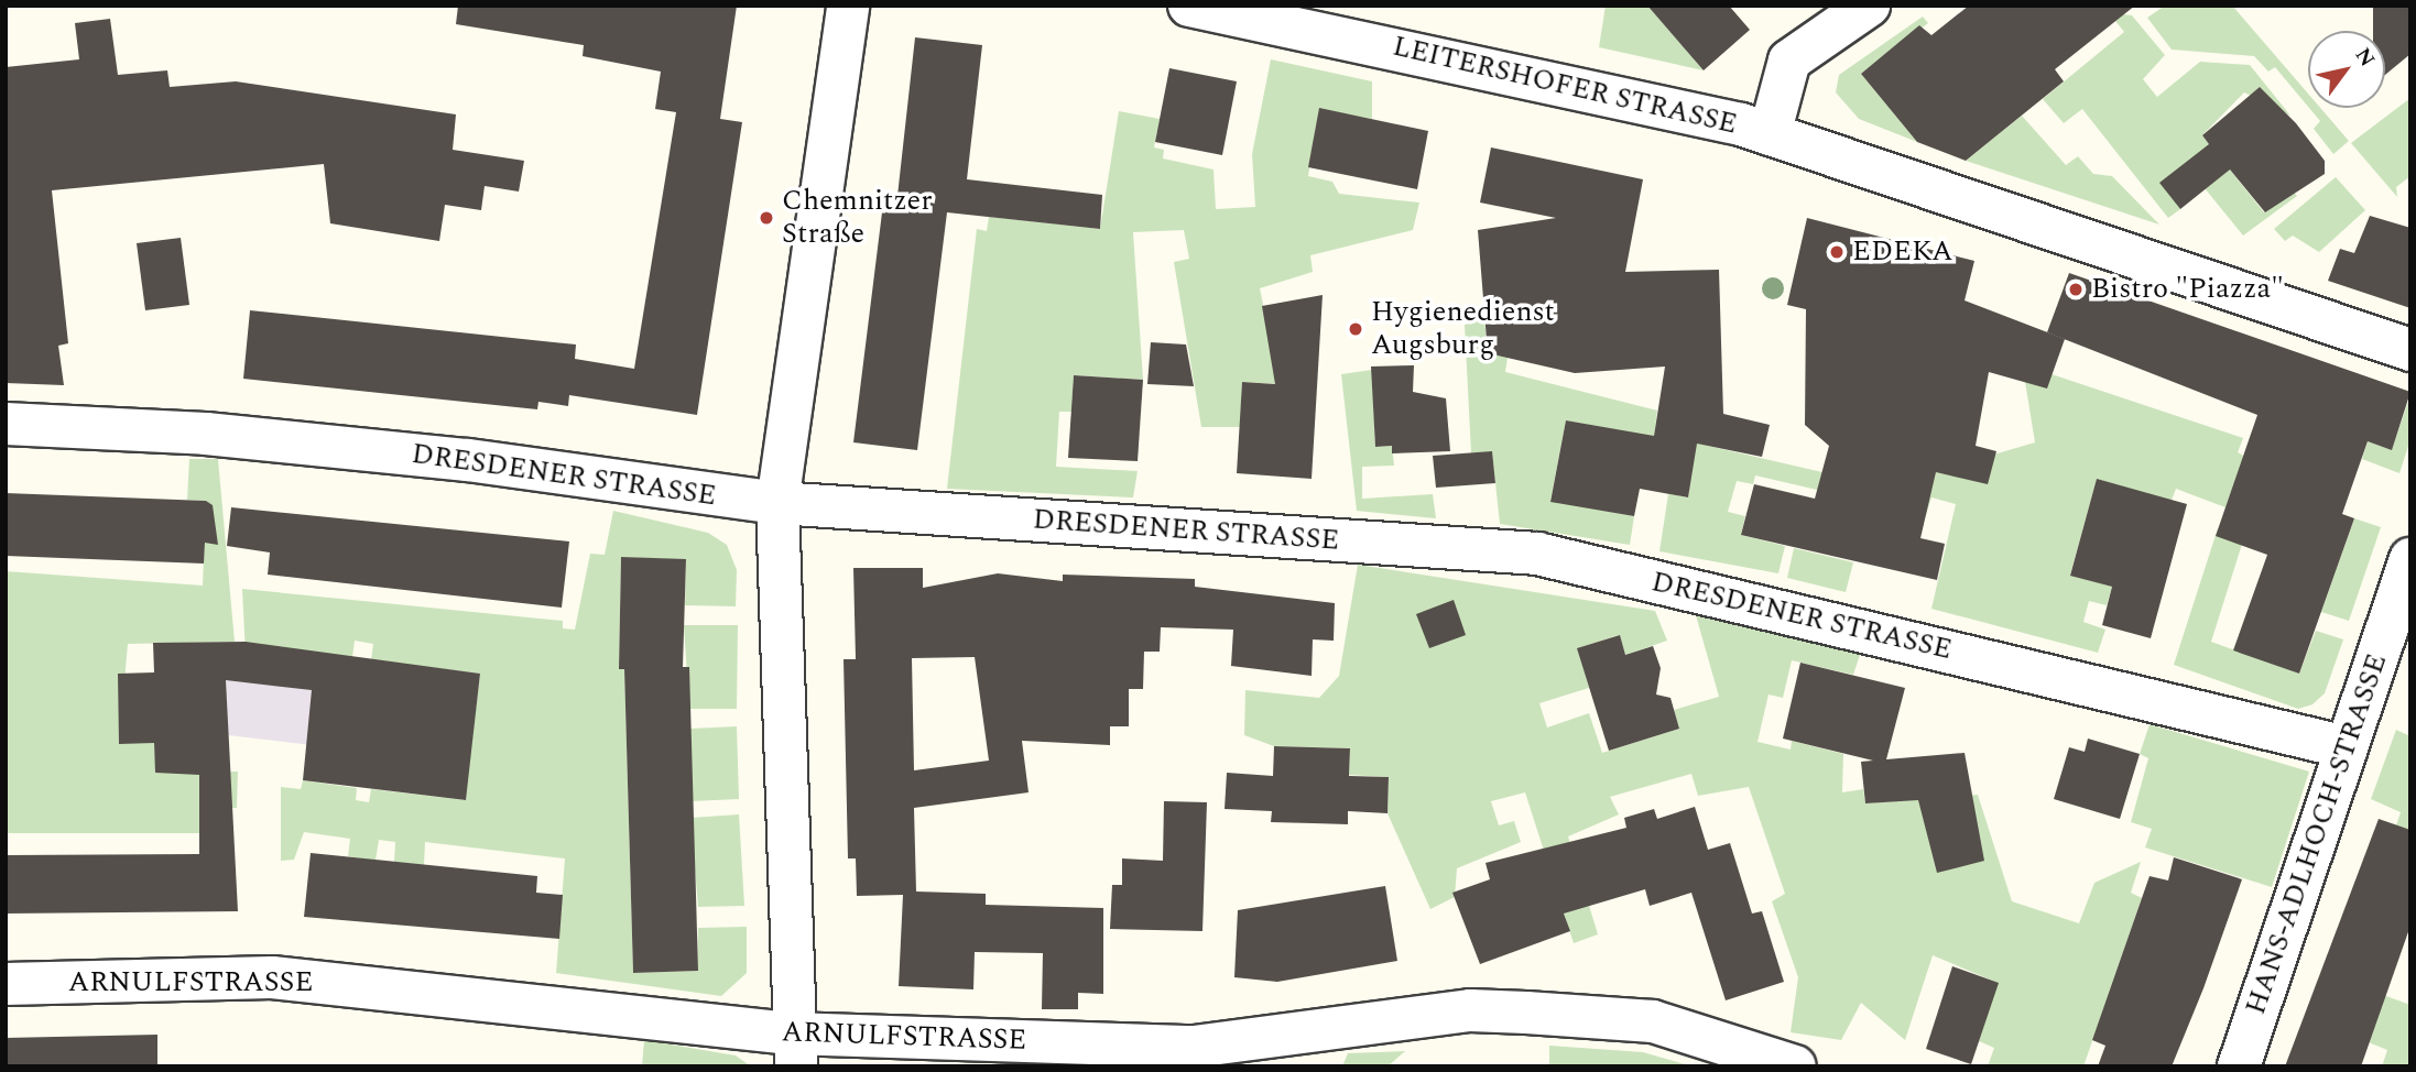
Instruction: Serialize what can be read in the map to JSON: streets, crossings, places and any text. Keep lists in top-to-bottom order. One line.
{"streets":{"street":["LEITERSHOFER STRASSE","DRESDENER STRASSE","HANS-ADLHOCH-STRASSE","ARNULFSTRASSE"]},"crossings":[["DRESDENER STRASSE","HANS-ADLHOCH-STRASSE"]],"places":["Chemnitzer Straße","EDEKA","Bistro \"Piazza\"","Hygienedienst Augsburg"],"north":"top right"}
